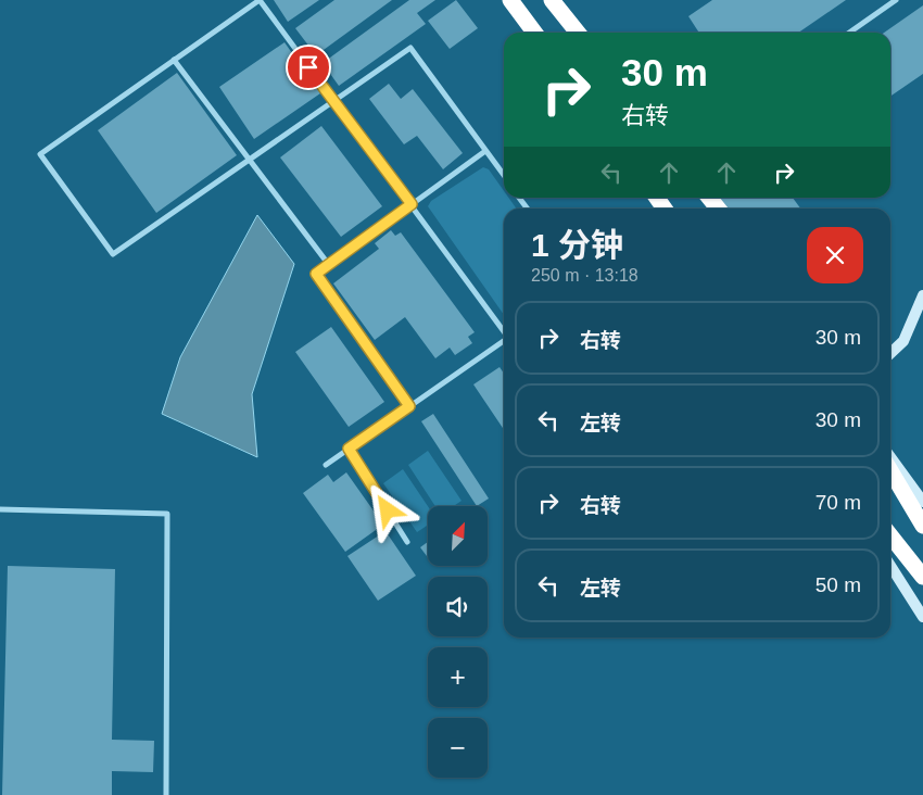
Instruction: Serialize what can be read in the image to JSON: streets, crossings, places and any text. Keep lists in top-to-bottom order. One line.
{"north":"top right","page":{"turn":["30 m","右转"],"heading":["1 分钟","250 m · 13:18"],"list":[{"name":"右转","value":"30 m"},{"name":"左转","value":"30 m"},{"name":"右转","value":"70 m"},{"name":"左转","value":"50 m"}],"map_buttons":["+","−"]}}
